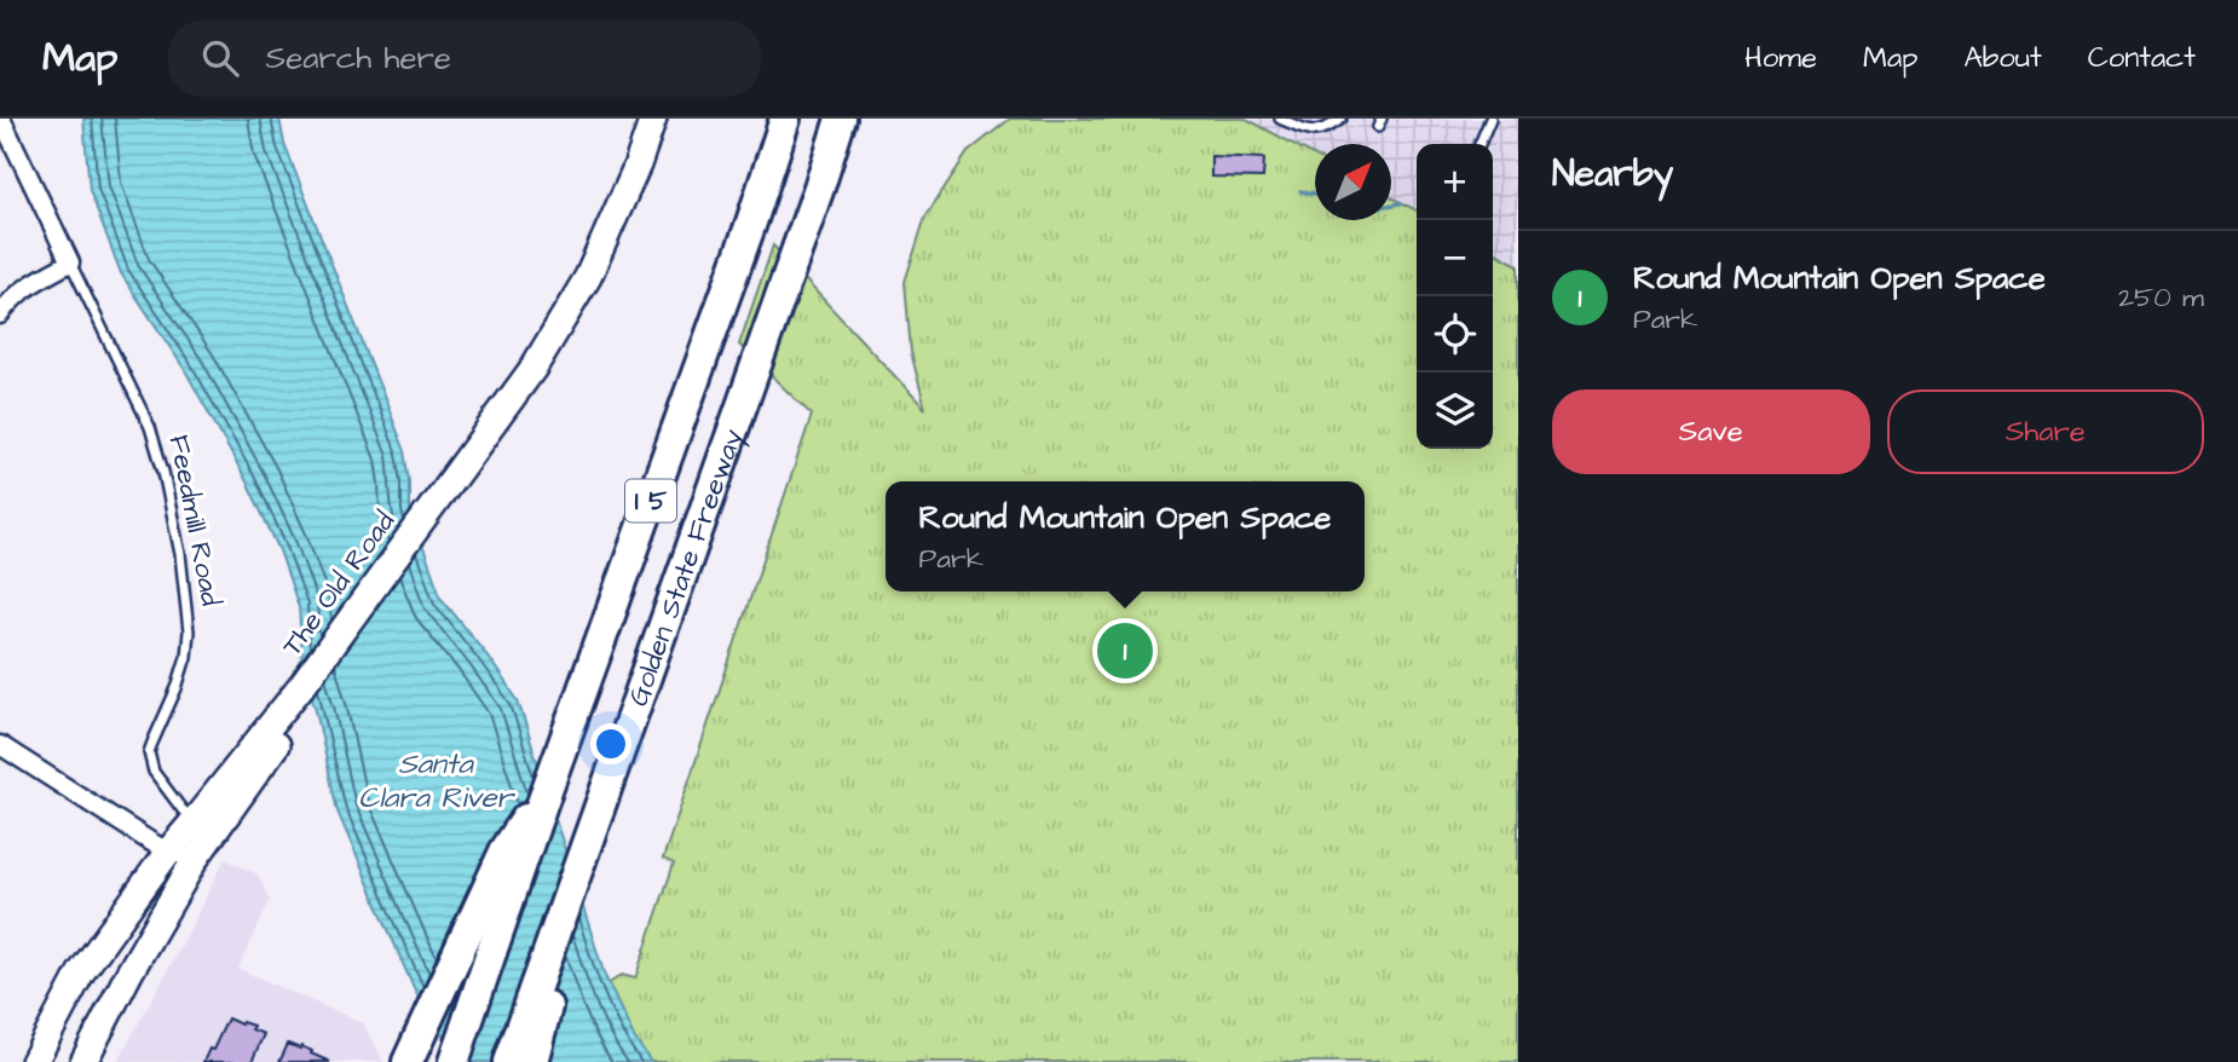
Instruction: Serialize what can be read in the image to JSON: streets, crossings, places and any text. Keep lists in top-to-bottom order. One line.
{"streets":{"highway":["I 5","Golden State Freeway"],"main road":["The Old Road"],"street":["Feedmill Road"]},"crossings":[["I 5","Golden State Freeway"],["Feedmill Road","The Old Road"]],"water":["Santa Clara River"],"north":"top right","page":{"header":"Map","search":"Search here","nav":["Home","Map","About","Contact"],"heading":"Nearby","map_buttons":["+","−"],"list":[{"mark":"1","name":"Round Mountain Open Space","note":"Park","value":"250 m"}],"buttons":["Save","Share"],"popup":["Round Mountain Open Space","Park"],"pins":"1"}}
